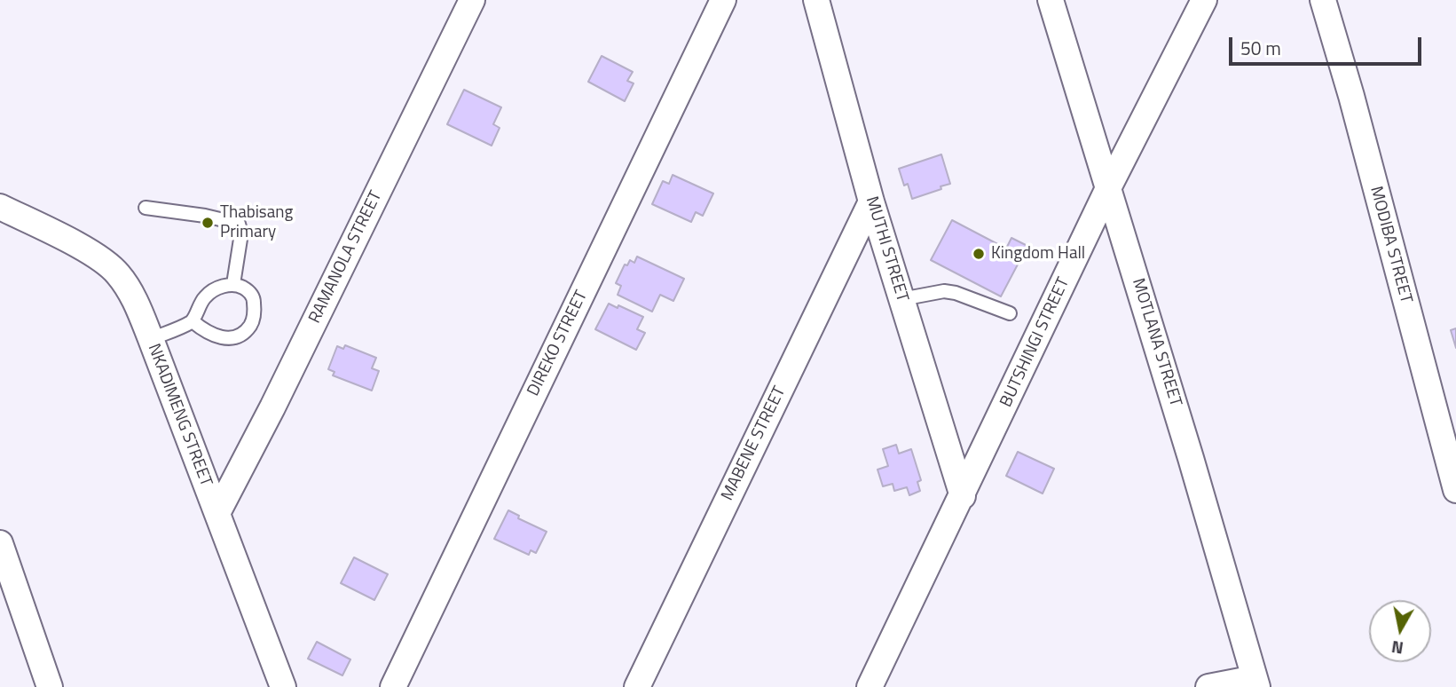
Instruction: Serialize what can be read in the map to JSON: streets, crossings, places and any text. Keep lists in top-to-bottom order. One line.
{"streets":{"street":["MODIBA STREET","MUTHI STREET","RAMANOLA STREET","BUTSHINGI STREET","MOTLANA STREET","DIREKO STREET","NKADIMENG STREET","MABENE STREET"]},"crossings":[["MUTHI STREET","BUTSHINGI STREET"],["MUTHI STREET","MABENE STREET"],["RAMANOLA STREET","NKADIMENG STREET"],["BUTSHINGI STREET","MOTLANA STREET"]],"places":["Thabisang Primary","Kingdom Hall"],"scale_bar":"50 m","north":"bottom"}
